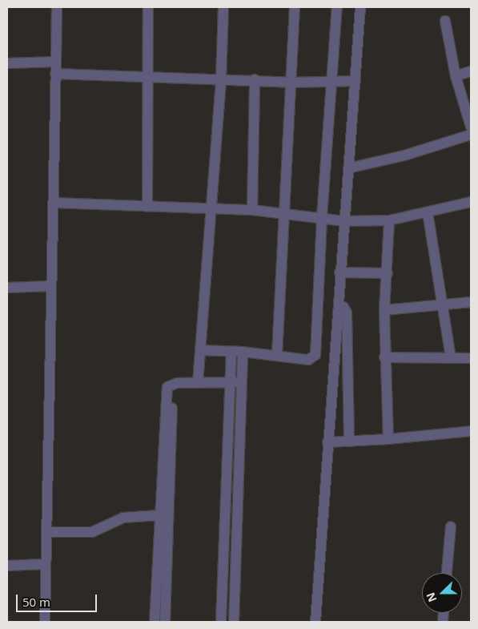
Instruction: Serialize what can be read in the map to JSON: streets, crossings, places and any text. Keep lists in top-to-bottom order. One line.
{"scale_bar":"50 m","north":"left"}
